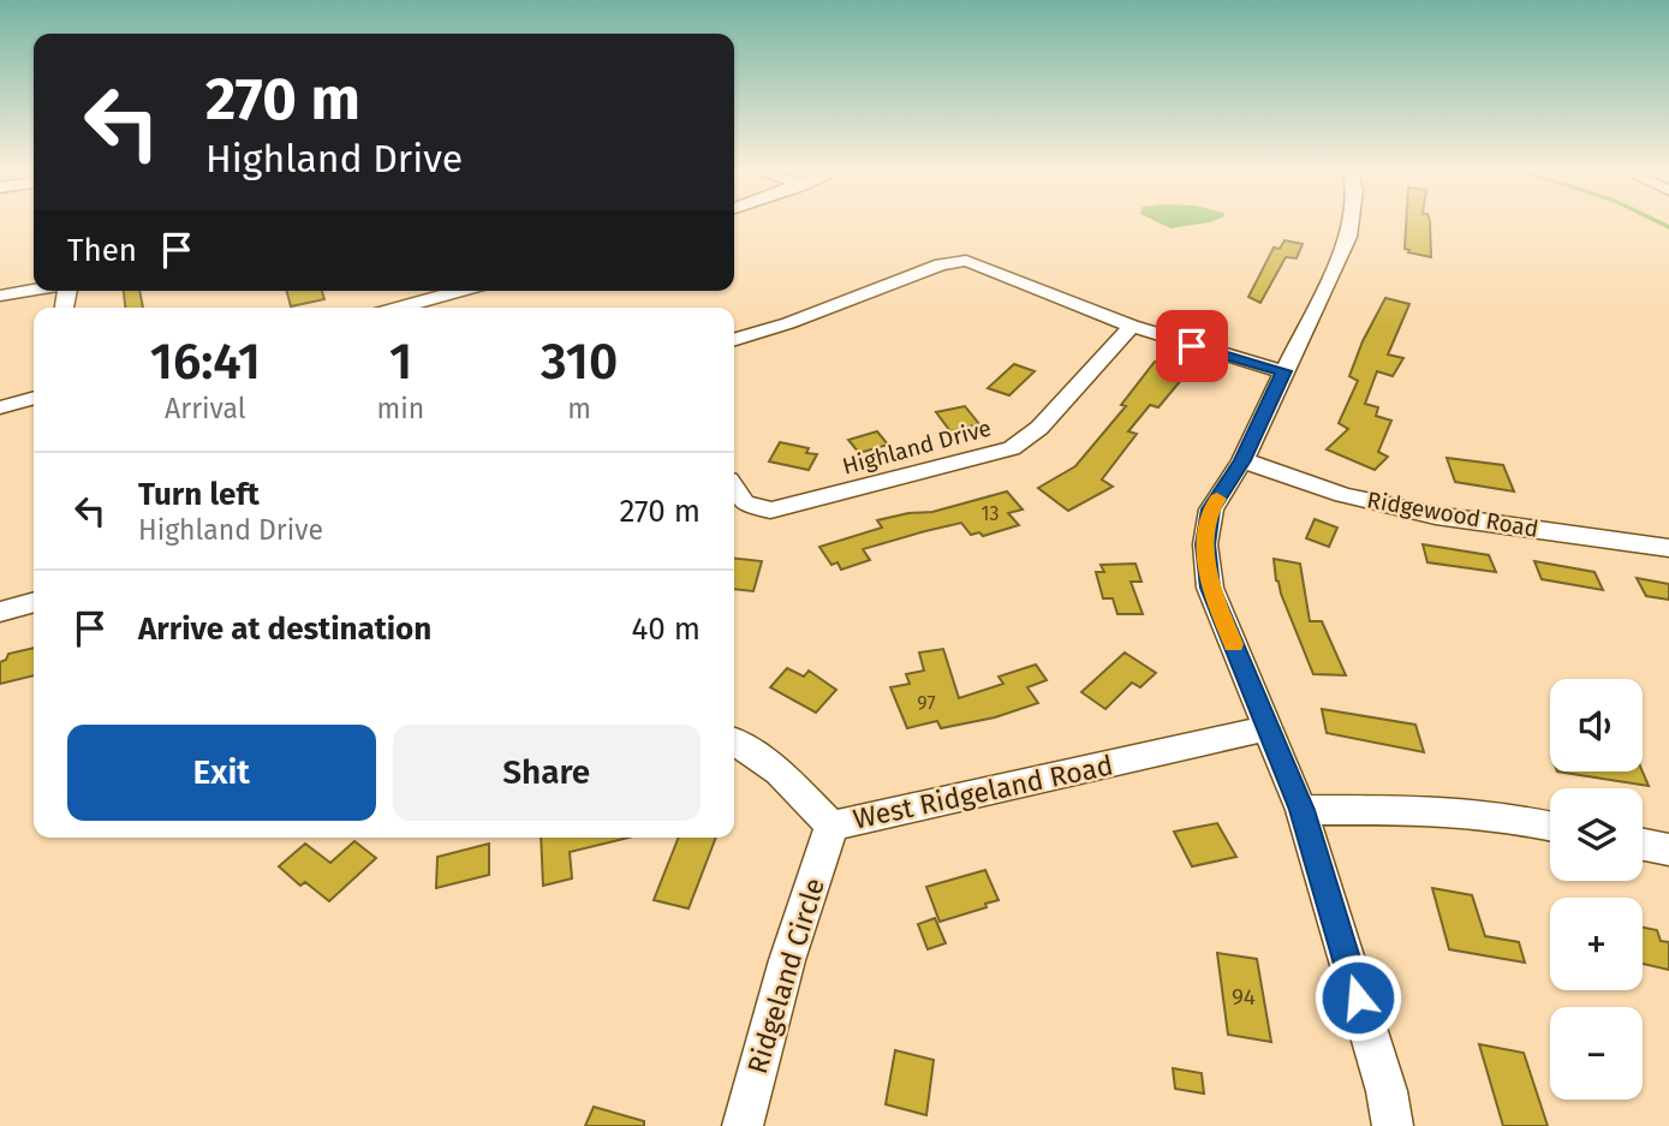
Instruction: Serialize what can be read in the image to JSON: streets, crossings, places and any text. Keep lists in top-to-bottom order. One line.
{"streets":{"street":["Highland Drive","Ridgewood Road","West Ridgeland Road","Ridgeland Circle"]},"crossings":[["West Ridgeland Road","Ridgeland Circle"]],"house_numbers":["13","97","94"],"page":{"turn":["270 m","Highland Drive"],"then":"Then","eta":["16:41","Arrival","1","min","310","m"],"list":[{"name":"Turn left","note":"Highland Drive","value":"270 m"},{"name":"Arrive at destination","value":"40 m"}],"map_buttons":["+","−"],"buttons":["Exit","Share"]}}
